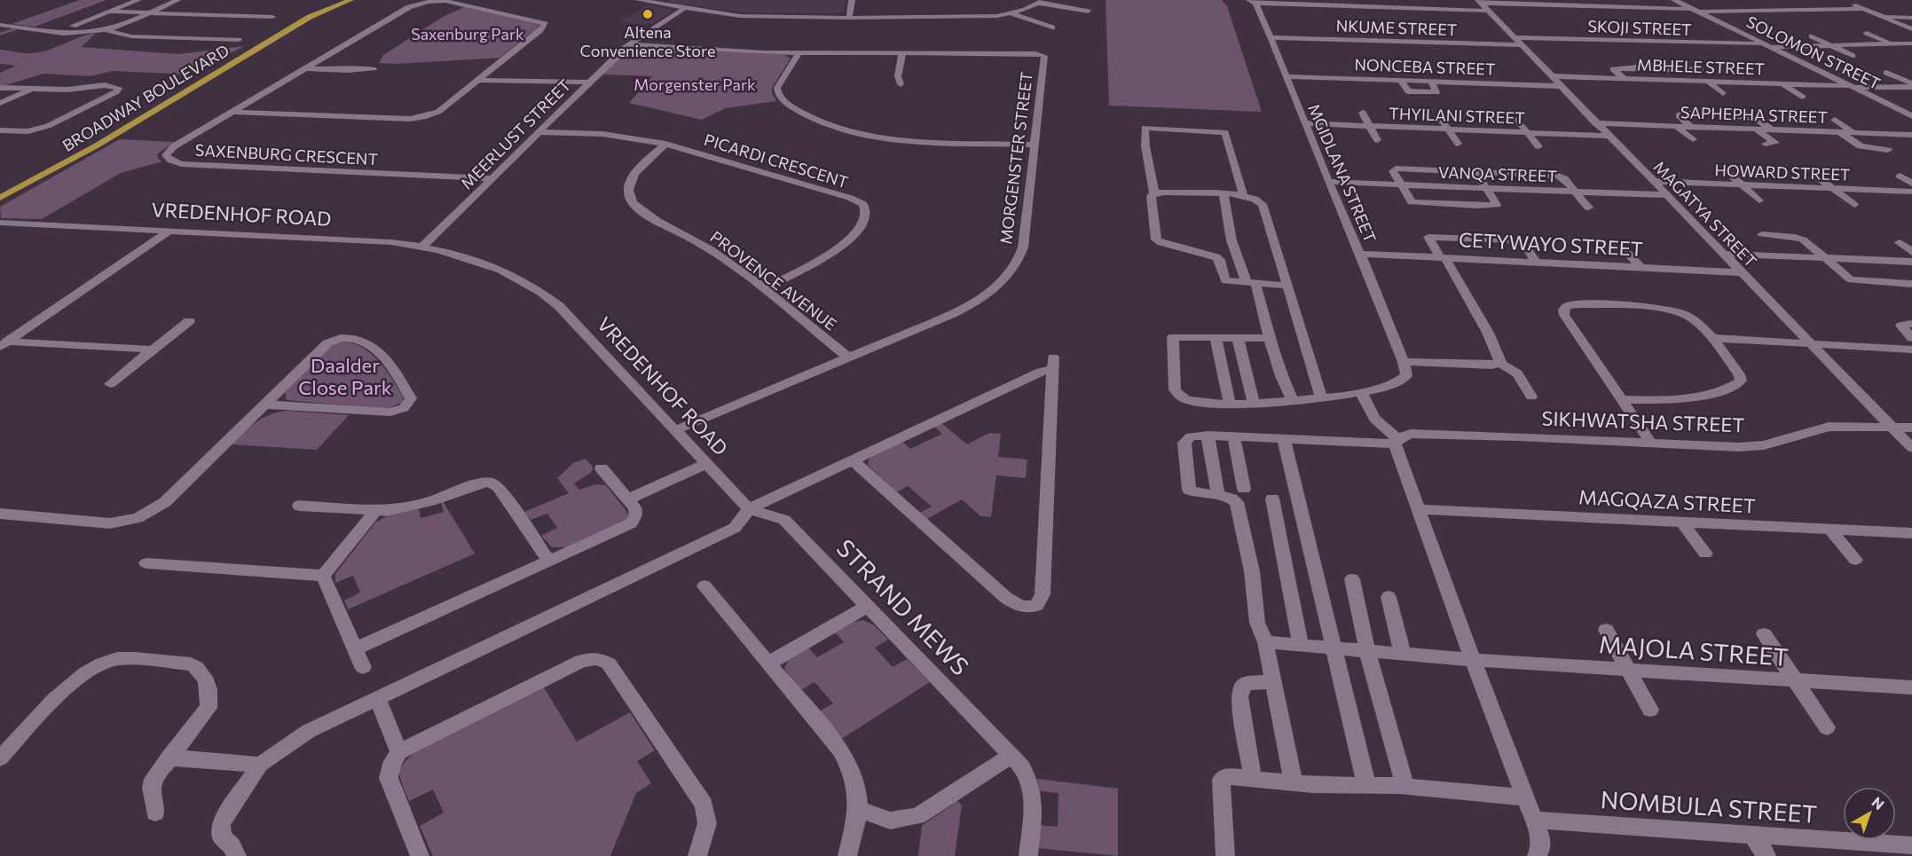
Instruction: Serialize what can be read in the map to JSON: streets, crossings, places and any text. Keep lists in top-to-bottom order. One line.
{"streets":{"main road":["BROADWAY BOULEVARD"],"street":["NKUME STREET","SKOJI STREET","SOLOMON STREET","NONCEBA STREET","MBHELE STREET","SAPHEPHA STREET","THYILANI STREET","MEERLUST STREET","SAXENBURG CRESCENT","MORGENSTER STREET","PICARDI CRESCENT","HOWARD STREET","MGIDLANA STREET","VANQA STREET","VREDENHOF ROAD","MAGATYA STREET","CETYWAYO STREET","PROVENCE AVENUE","SIKHWATSHA STREET","MAGQAZA STREET","STRAND MEWS","MAJOLA STREET","NOMBULA STREET"]},"crossings":[["NKUME STREET","MGIDLANA STREET"],["NKUME STREET","MAGATYA STREET"],["SKOJI STREET","SOLOMON STREET"],["SKOJI STREET","MAGATYA STREET"],["SOLOMON STREET","MBHELE STREET"],["NONCEBA STREET","MGIDLANA STREET"],["NONCEBA STREET","MAGATYA STREET"],["MBHELE STREET","MAGATYA STREET"],["SAPHEPHA STREET","MAGATYA STREET"],["THYILANI STREET","MGIDLANA STREET"],["THYILANI STREET","MAGATYA STREET"],["MEERLUST STREET","SAXENBURG CRESCENT"],["MEERLUST STREET","MORGENSTER STREET"],["MEERLUST STREET","PICARDI CRESCENT"],["MEERLUST STREET","VREDENHOF ROAD"],["MORGENSTER STREET","VREDENHOF ROAD"],["MORGENSTER STREET","PROVENCE AVENUE"],["PICARDI CRESCENT","PROVENCE AVENUE"],["HOWARD STREET","MAGATYA STREET"],["MGIDLANA STREET","VANQA STREET"],["MGIDLANA STREET","CETYWAYO STREET"],["VANQA STREET","MAGATYA STREET"],["VREDENHOF ROAD","STRAND MEWS"],["MAGATYA STREET","CETYWAYO STREET"],["MAGATYA STREET","SIKHWATSHA STREET"]],"parks":["Saxenburg Park","Morgenster Park","Daalder Close Park"],"places":["Altena Convenience Store"],"north":"top right"}
